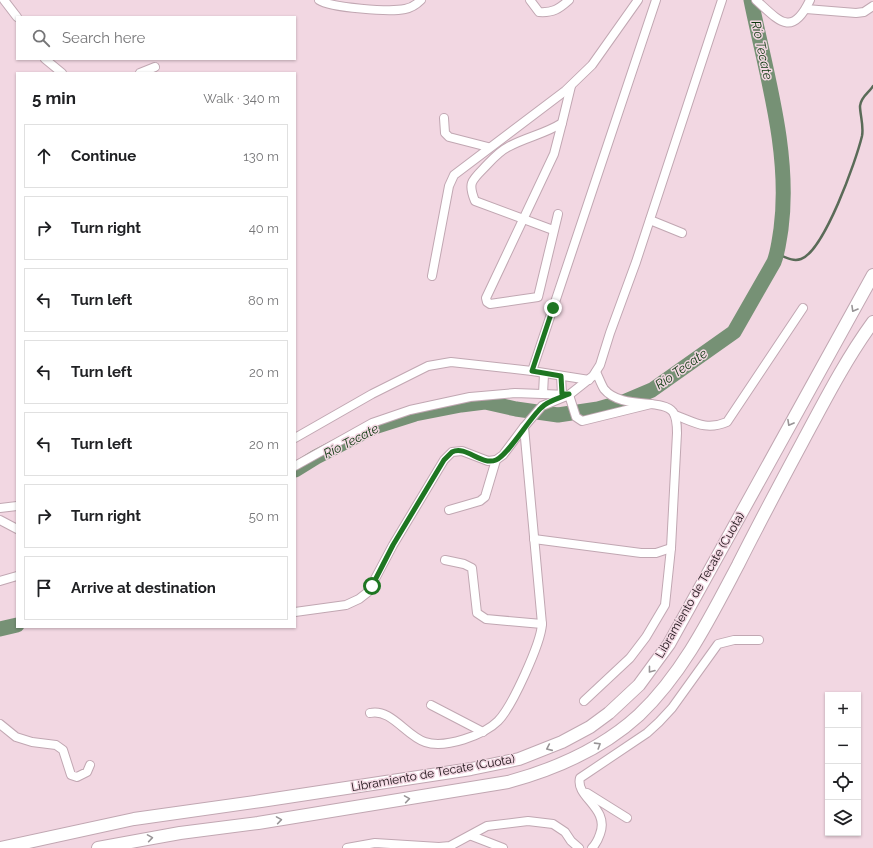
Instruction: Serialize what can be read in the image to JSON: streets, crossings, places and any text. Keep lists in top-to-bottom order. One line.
{"streets":{"highway":["Libramiento de Tecate (Cuota)"]},"water":["Río Tecate"],"page":{"search":"Search here","heading":["5 min","Walk · 340 m"],"list":[["Continue","130 m"],["Turn right","40 m"],["Turn left","80 m"],["Turn left","20 m"],["Turn left","20 m"],["Turn right","50 m"],"Arrive at destination"],"map_buttons":["+","−"]}}
